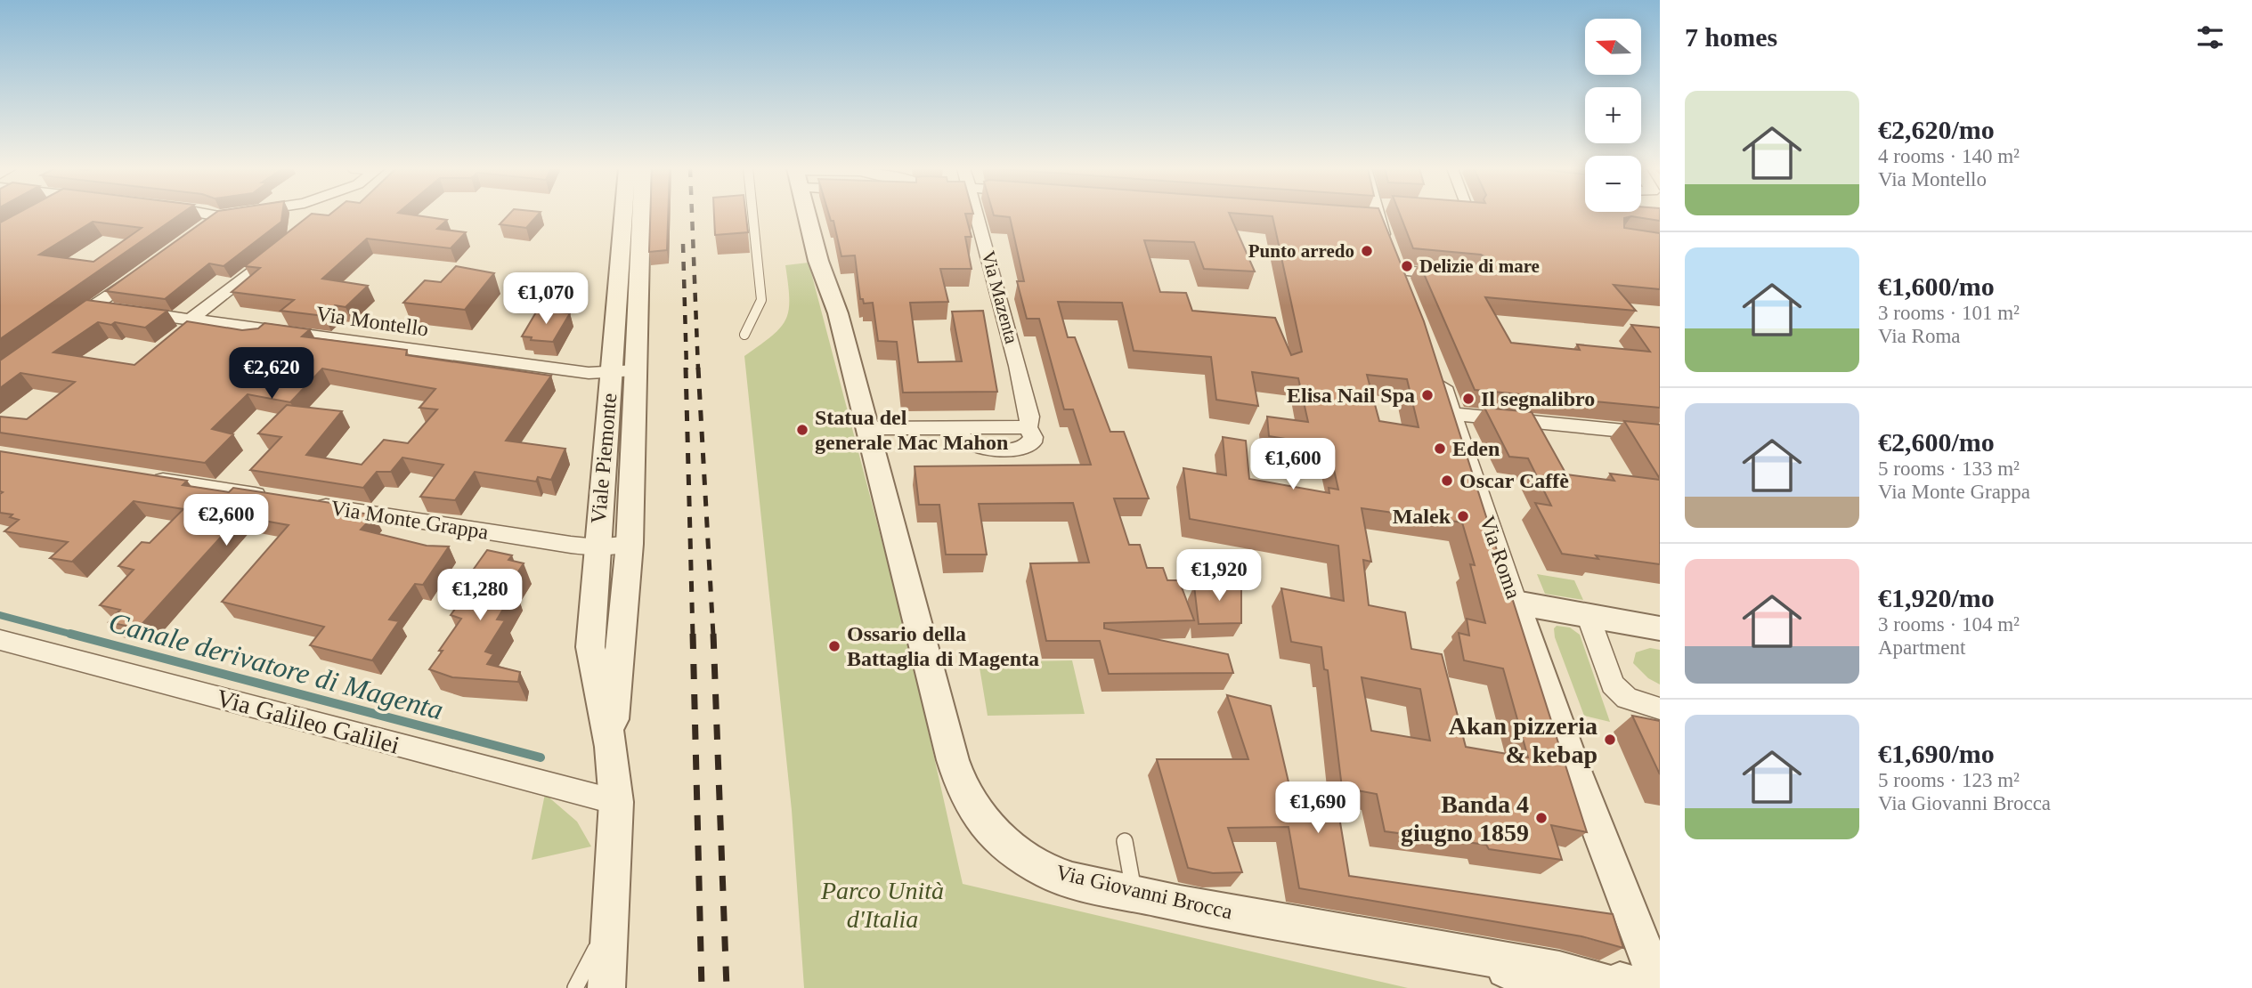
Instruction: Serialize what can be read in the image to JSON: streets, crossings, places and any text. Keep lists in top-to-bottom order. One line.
{"streets":{"street":["Via Mazenta","Via Montello","Viale Piemonte","Via Monte Grappa","Via Roma","Via Galileo Galilei","Via Giovanni Brocca"]},"crossings":[["Via Mazenta","Via Giovanni Brocca"],["Via Montello","Viale Piemonte"],["Viale Piemonte","Via Monte Grappa"],["Viale Piemonte","Via Galileo Galilei"],["Via Roma","Via Giovanni Brocca"]],"water":["Canale derivatore di Magenta"],"parks":["Parco Unità d'Italia"],"places":["Punto arredo","Delizie di mare","Elisa Nail Spa","Il segnalibro","Statua del generale Mac Mahon","Eden","Oscar Caffè","Malek","Ossario della Battaglia di Magenta","Akan pizzeria & kebap","Banda 4 giugno 1859"],"north":"left","page":{"heading":"7 homes","map_buttons":["+","−"],"list":[{"name":"€2,620/mo","note":"4 rooms · 140 m² · Via Montello"},{"name":"€1,600/mo","note":"3 rooms · 101 m² · Via Roma"},{"name":"€2,600/mo","note":"5 rooms · 133 m² · Via Monte Grappa"},{"name":"€1,920/mo","note":"3 rooms · 104 m² · Apartment"},{"name":"€1,690/mo","note":"5 rooms · 123 m² · Via Giovanni Brocca"}],"price":["€1,070","€2,620","€1,600","€2,600","€1,920","€1,280","€1,690"]}}
